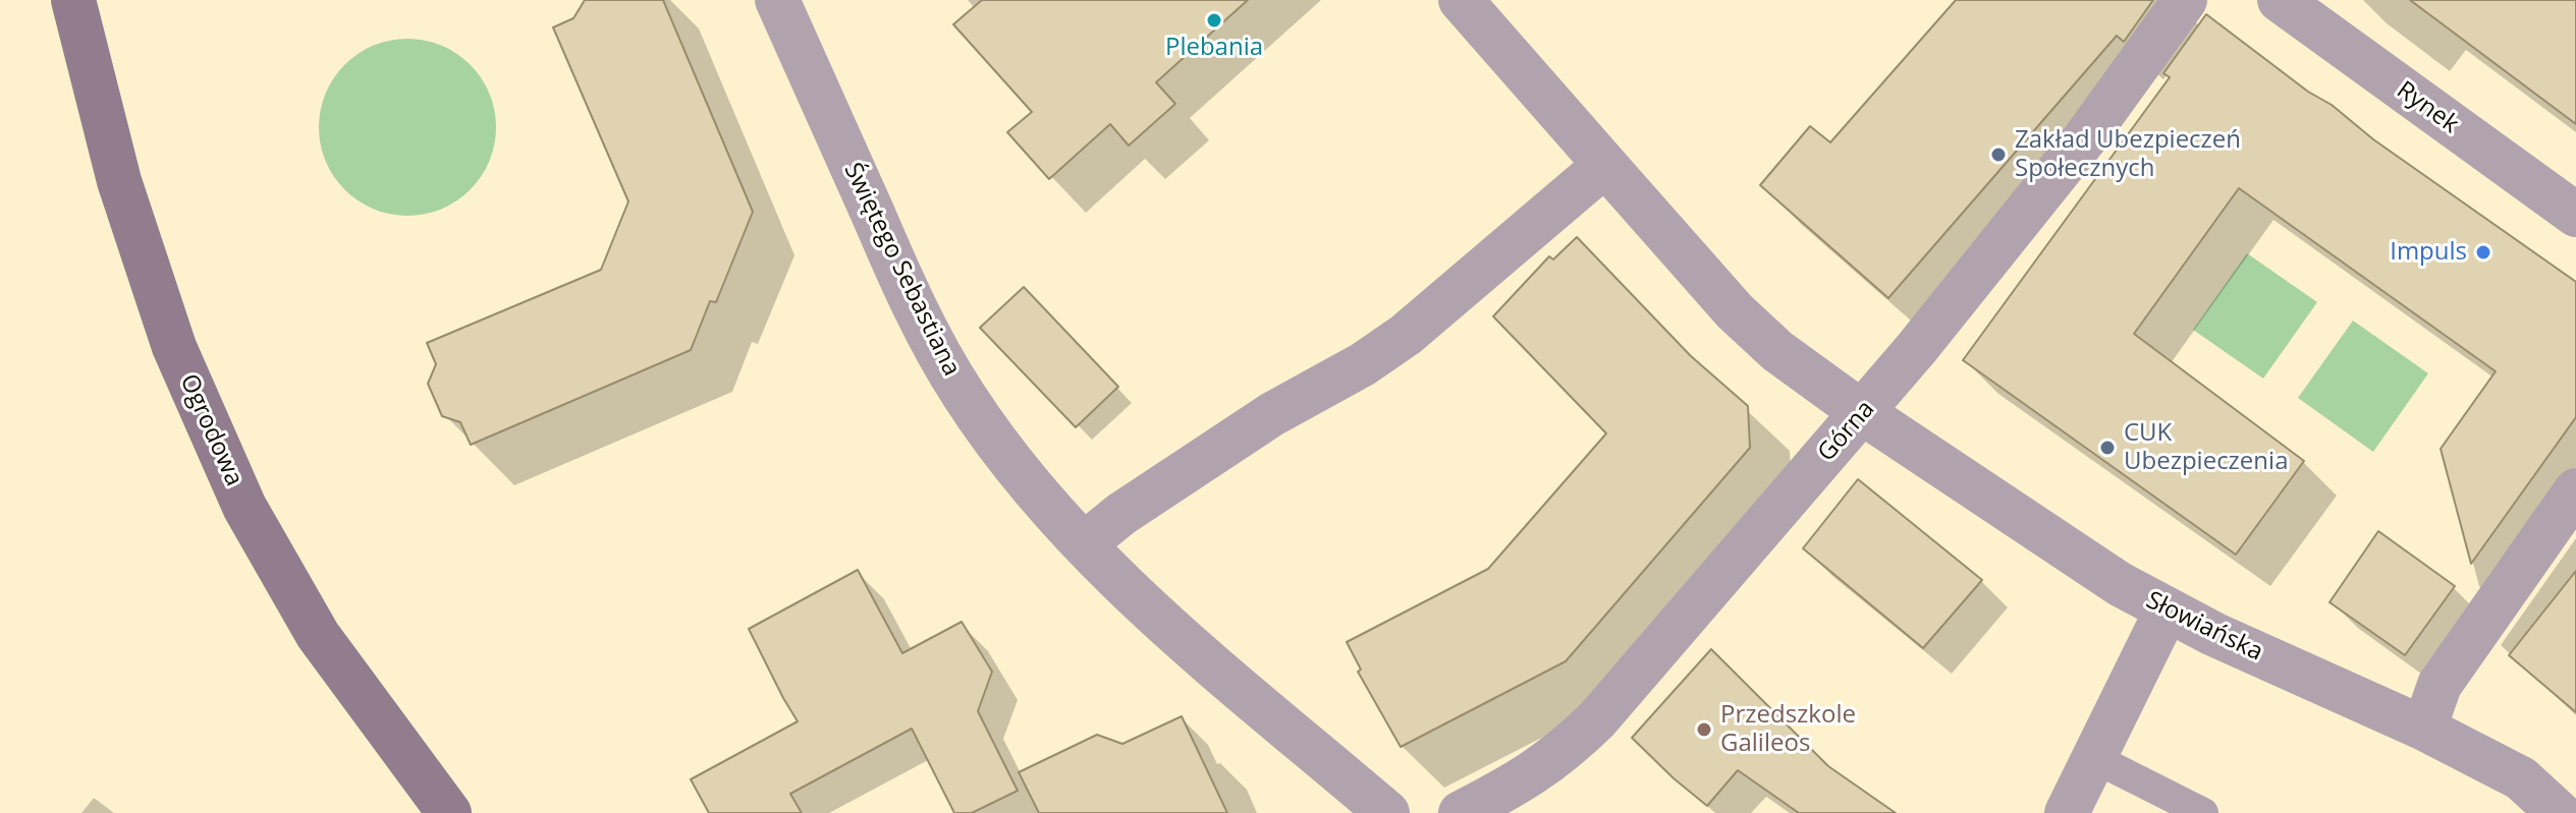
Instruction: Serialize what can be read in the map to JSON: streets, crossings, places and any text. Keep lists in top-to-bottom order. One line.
{"streets":{"street":["Rynek","Świętego Sebastiana","Ogrodowa","Górna","Słowiańska"]},"crossings":[["Górna","Słowiańska"]],"places":["Plebania","Zakład Ubezpieczeń Społecznych","Impuls","CUK Ubezpieczenia","Przedszkole Galileos"]}
